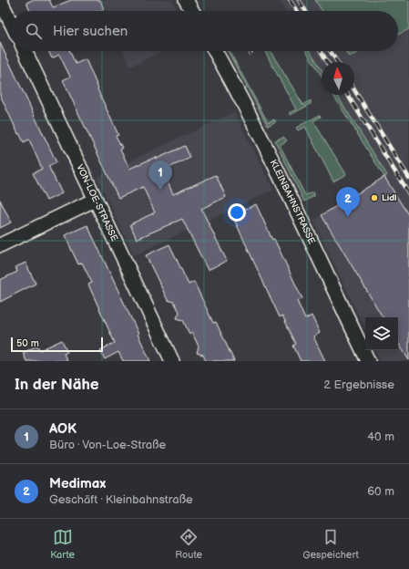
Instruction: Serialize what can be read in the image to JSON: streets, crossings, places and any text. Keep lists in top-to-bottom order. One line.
{"streets":{"street":["KLEINBAHNSTRASSE","VON-LOE-STRASSE"]},"places":["Lidl"],"scale_bar":"50 m","north":"top","page":{"search":"Hier suchen","pins":["1","2"],"scale":"50 m","heading":["In der Nähe","2 Ergebnisse"],"list":[{"mark":"1","name":"AOK","note":"Büro · Von-Loe-Straße","value":"40 m"},{"mark":"2","name":"Medimax","note":"Geschäft · Kleinbahnstraße","value":"60 m"}],"nav":["Karte","Route","Gespeichert"]}}
